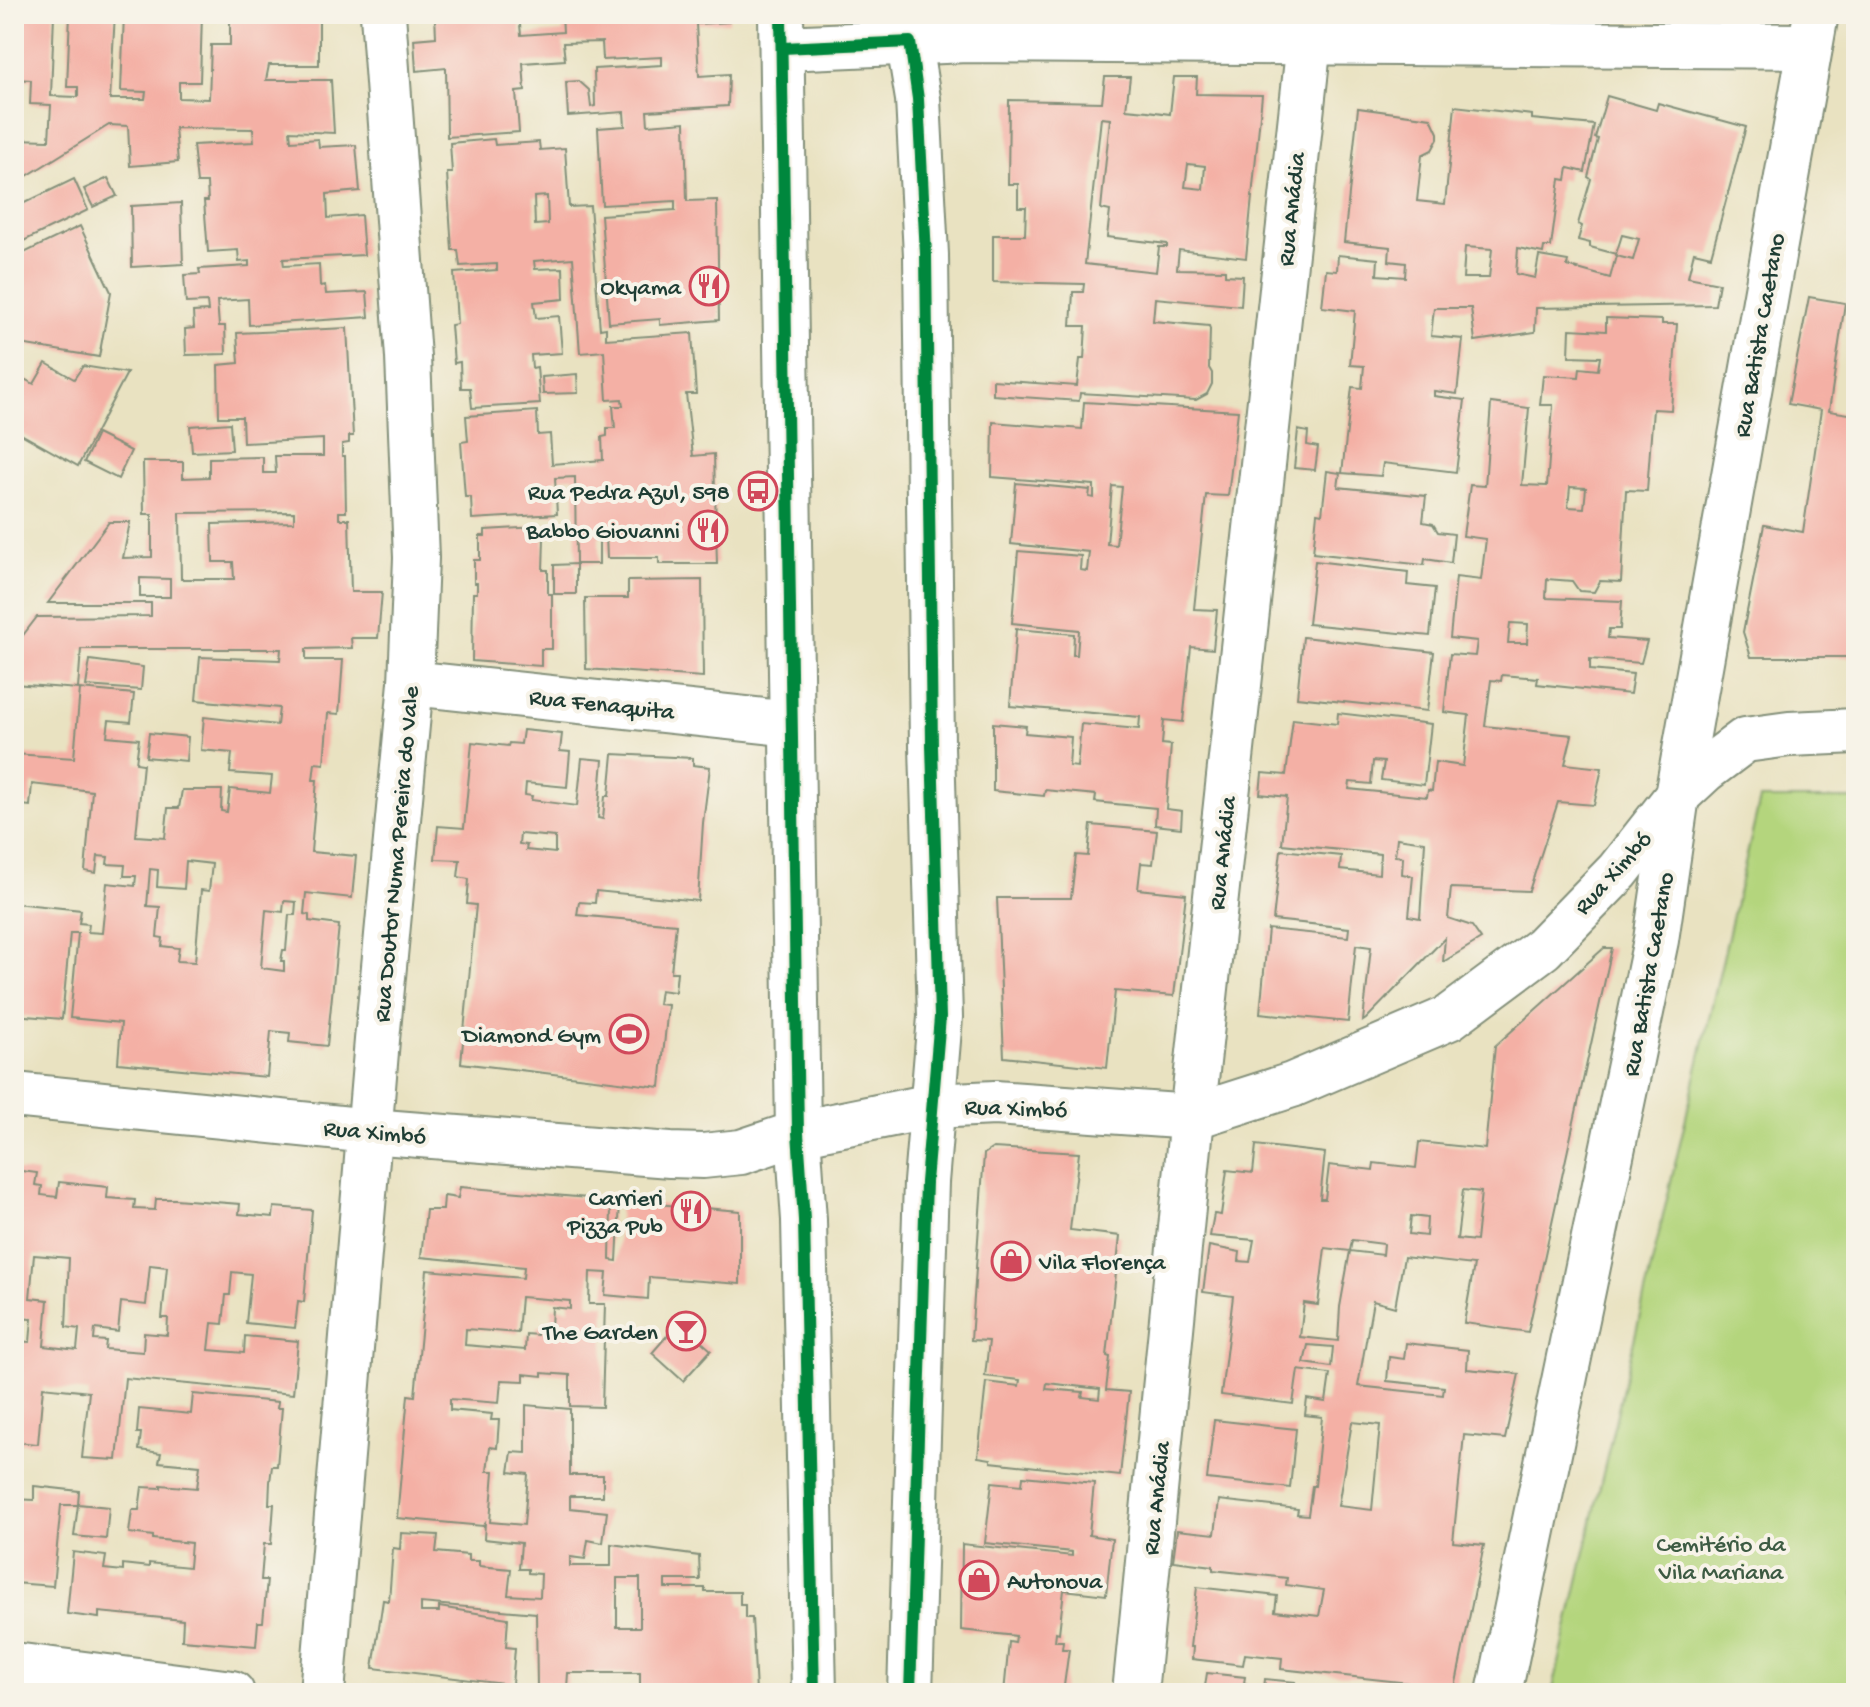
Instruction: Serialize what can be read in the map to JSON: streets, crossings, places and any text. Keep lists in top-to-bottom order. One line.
{"streets":{"street":["Rua Anádia","Rua Batista Caetano","Rua Fenaquita","Rua Doutor Numa Pereira do Vale","Rua Ximbó"]},"crossings":[["Rua Anádia","Rua Ximbó"],["Rua Batista Caetano","Rua Ximbó"],["Rua Fenaquita","Rua Doutor Numa Pereira do Vale"],["Rua Doutor Numa Pereira do Vale","Rua Ximbó"]],"parks":["Cemitério da Vila Mariana"],"places":{"restaurant":["Okyama","Babbo Giovanni","Carrieri Pizza Pub"],"bus stop":["Rua Pedra Azul, 598"],"sports":["Diamond Gym"],"shop":["Vila Florença","Autonova"],"bar":["The Garden"]}}
